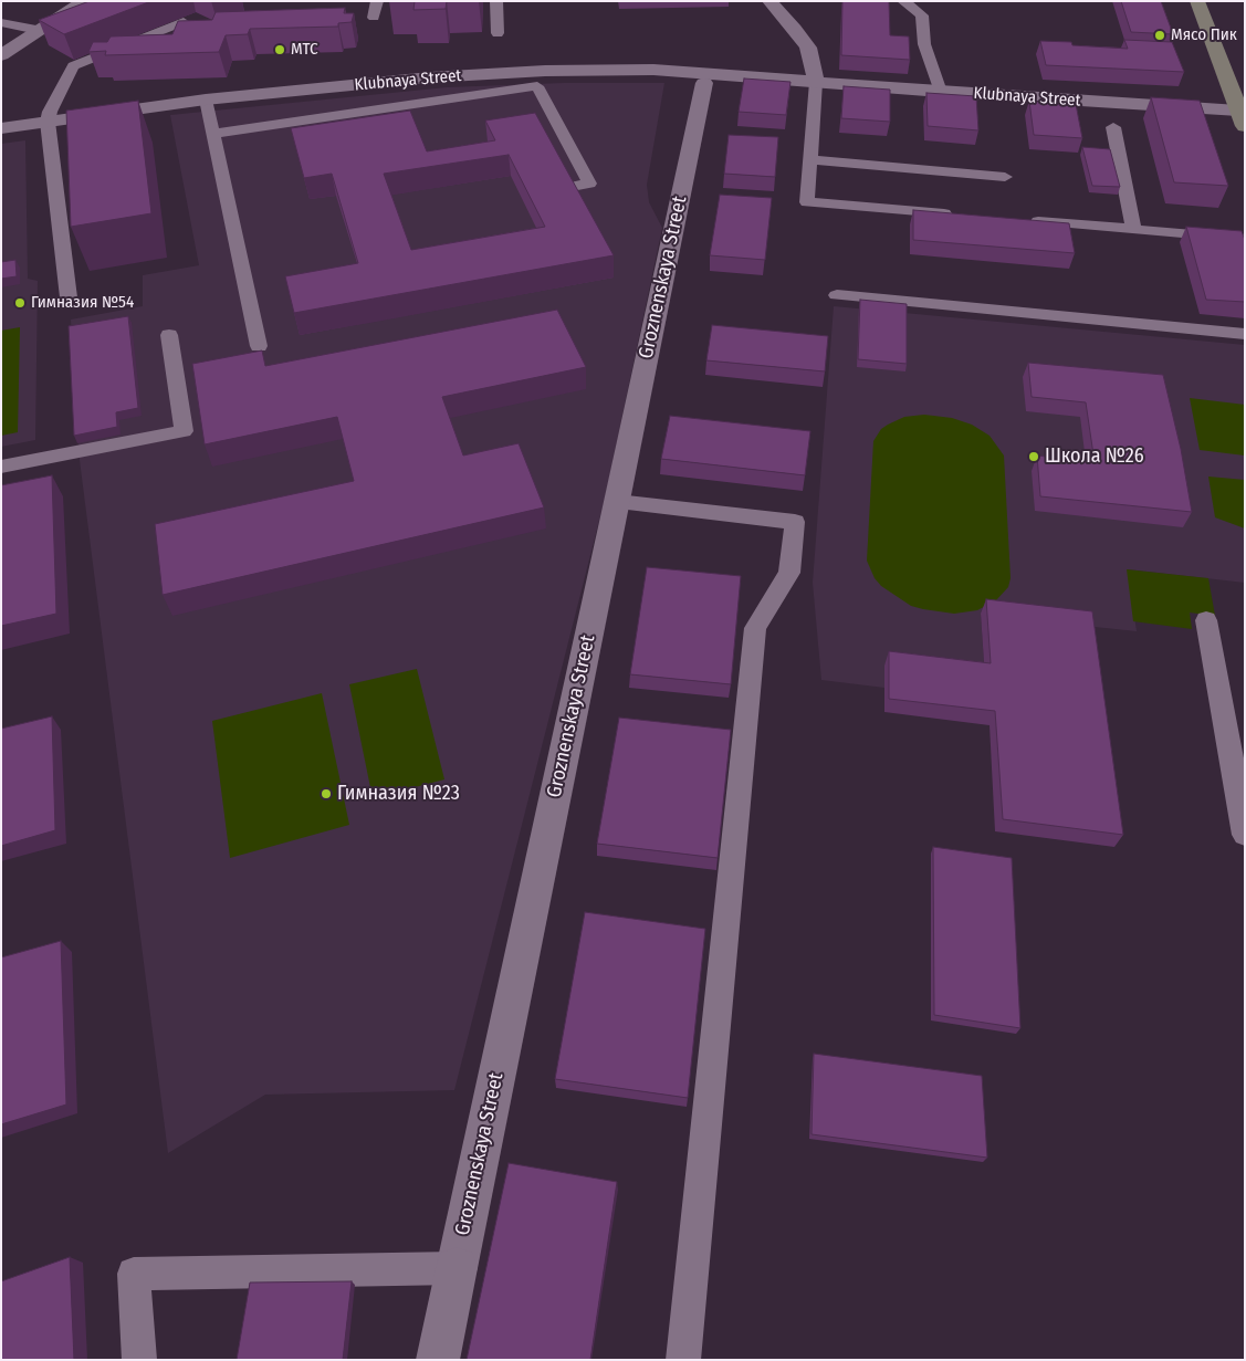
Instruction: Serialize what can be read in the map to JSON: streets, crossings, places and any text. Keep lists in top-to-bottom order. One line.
{"streets":{"street":["Klubnaya Street","Groznenskaya Street"]},"crossings":[["Klubnaya Street","Groznenskaya Street"]],"places":["Мясо Пик","МТС","Гимназия №54","Школа №26","Гимназия №23"]}
